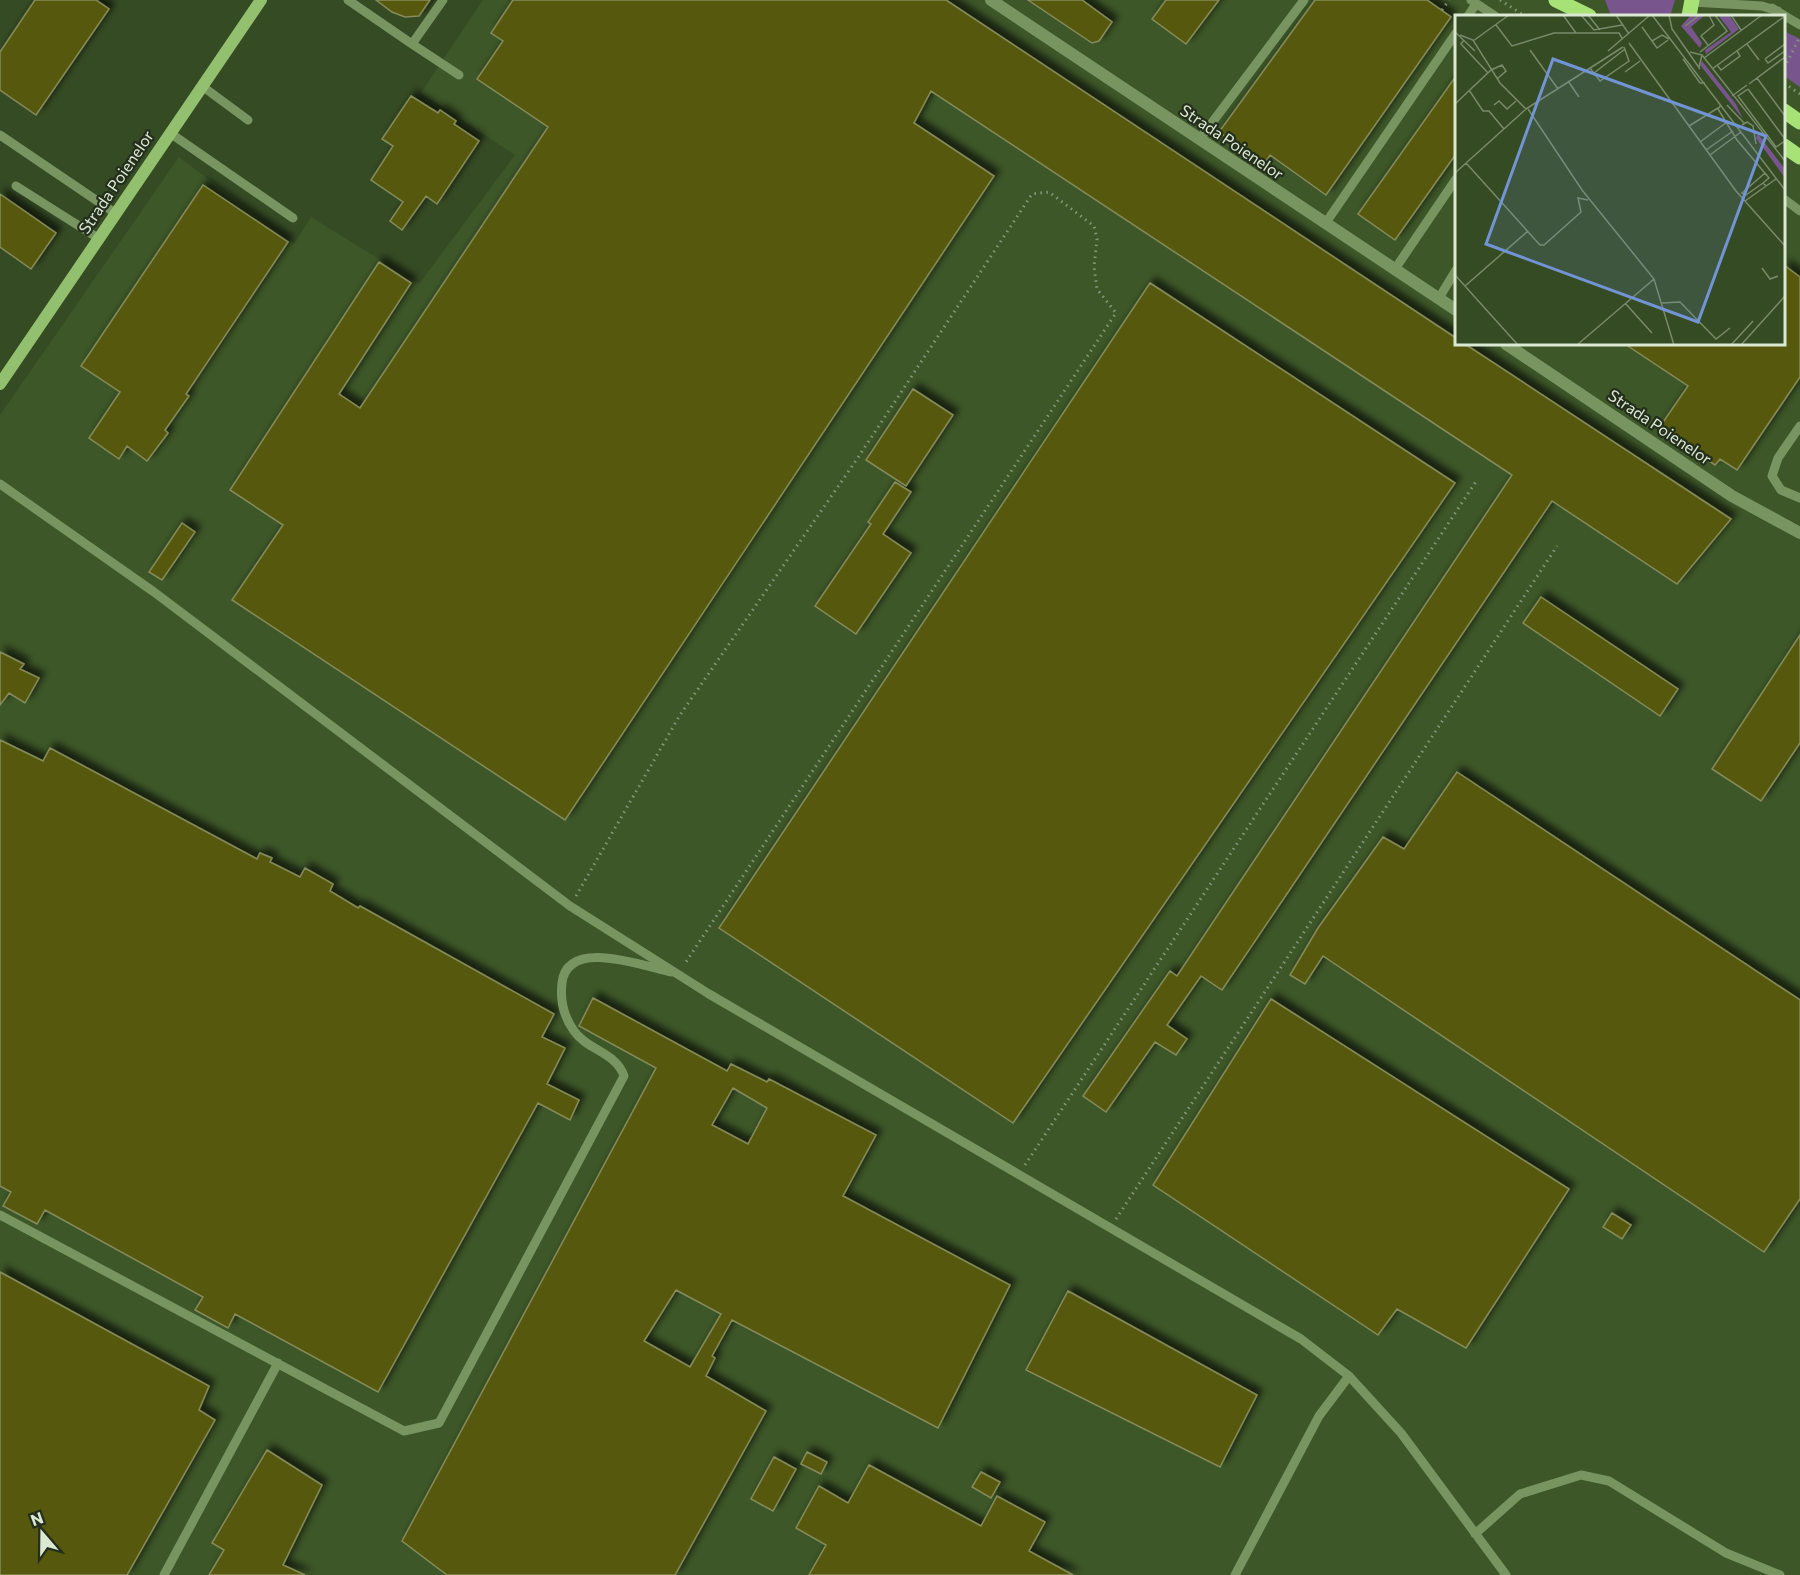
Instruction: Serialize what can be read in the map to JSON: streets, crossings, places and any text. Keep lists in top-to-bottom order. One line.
{"streets":{"main road":["Strada Poienelor"]},"north":"top"}
